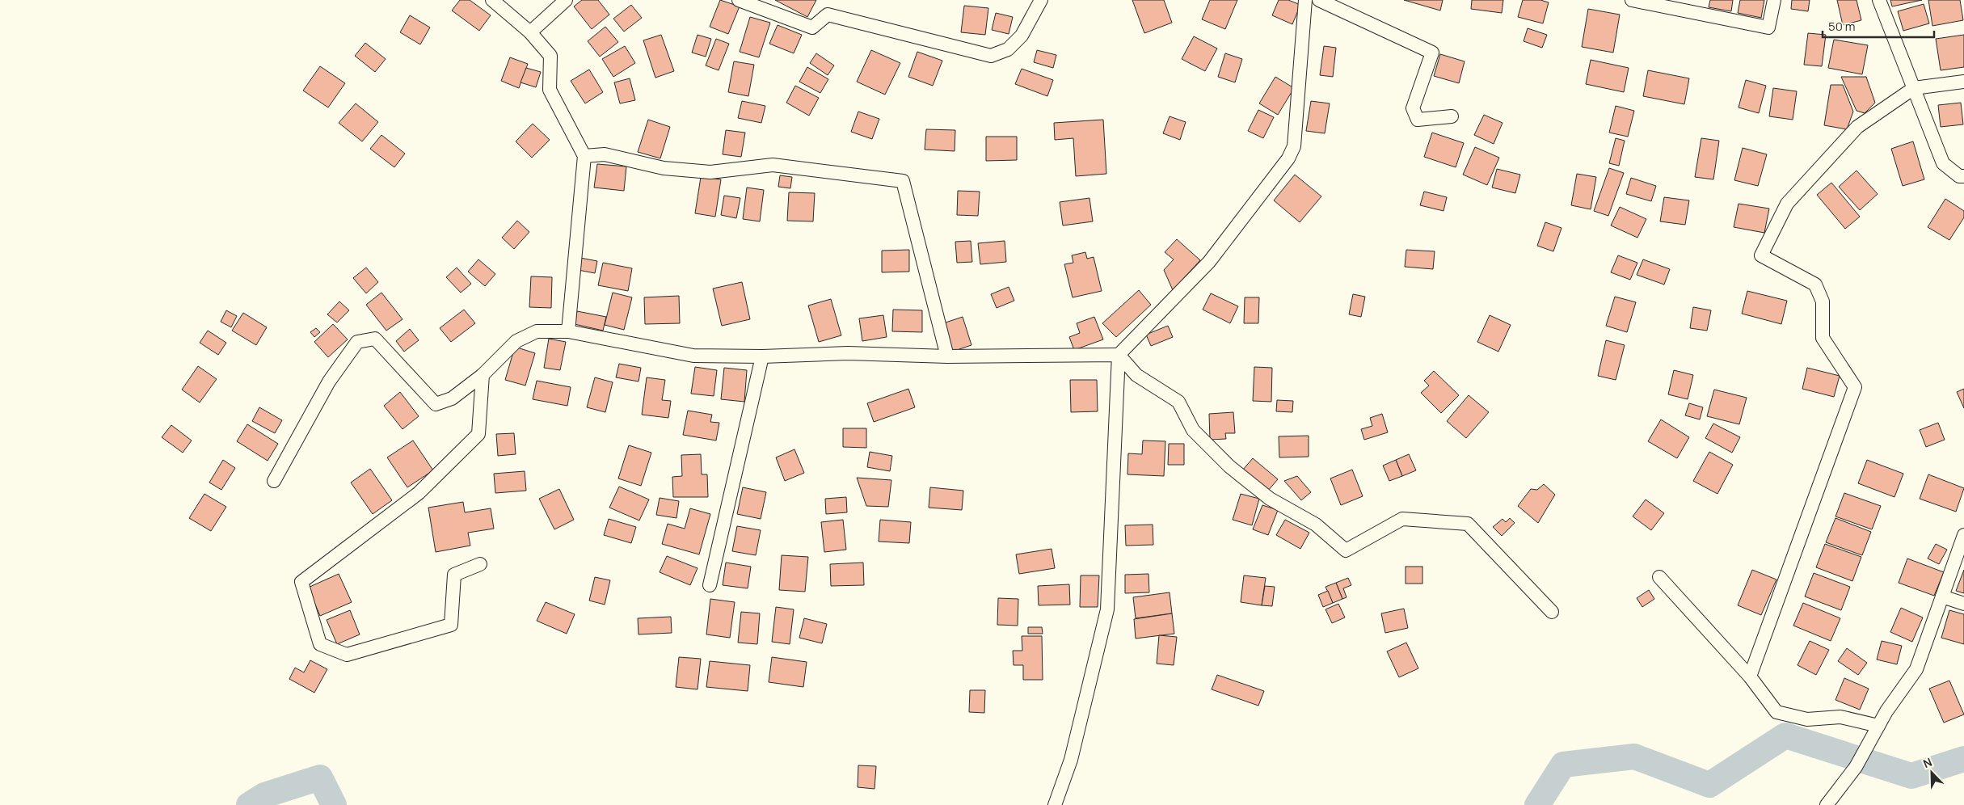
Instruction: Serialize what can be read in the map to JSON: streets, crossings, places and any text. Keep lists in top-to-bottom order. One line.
{"scale_bar":"50 m","north":"top left"}
